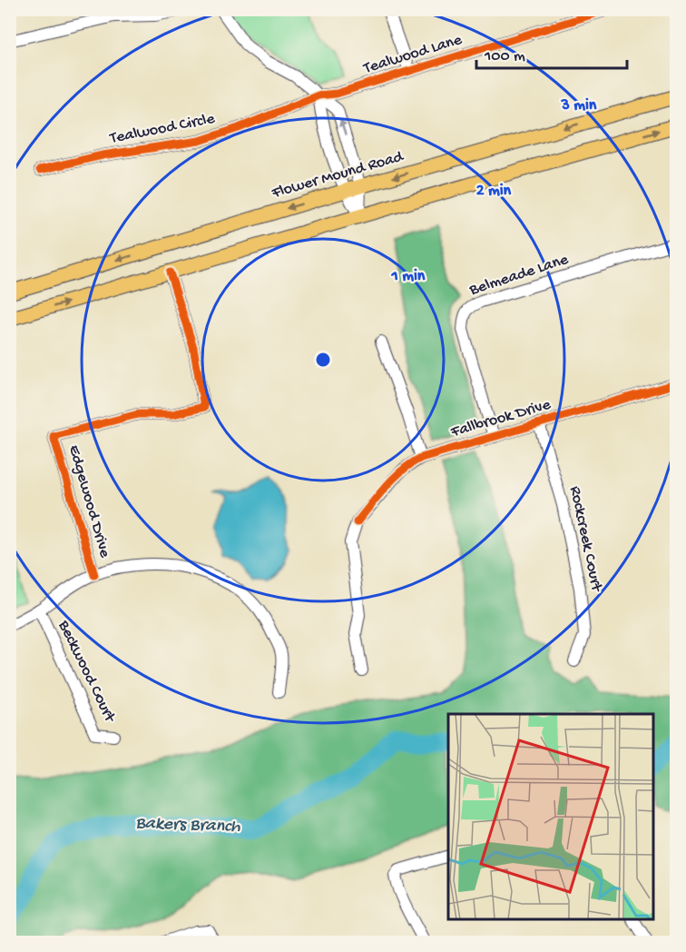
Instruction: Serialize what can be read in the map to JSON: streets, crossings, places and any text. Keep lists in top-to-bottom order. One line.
{"streets":{"main road":["Flower Mound Road"],"street":["Tealwood Lane","Tealwood Circle","Belmeade Lane","Fallbrook Drive","Edgewood Drive","Rockcreek Court","Beckwood Court"]},"crossings":[["Tealwood Lane","Tealwood Circle"],["Belmeade Lane","Fallbrook Drive"],["Fallbrook Drive","Rockcreek Court"]],"water":["Bakers Branch"],"scale_bar":"100 m","rings":["3 min","2 min","1 min"]}
